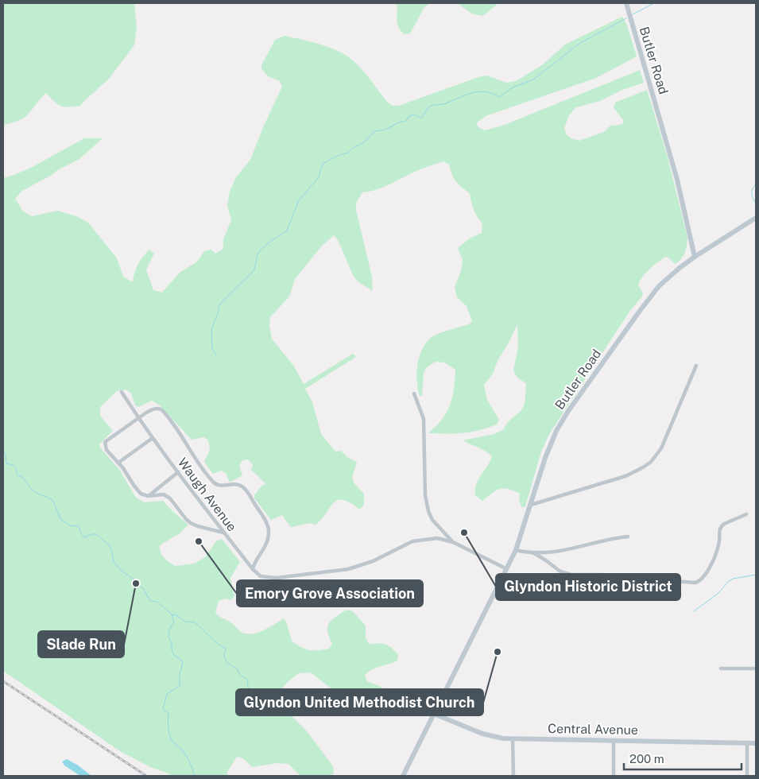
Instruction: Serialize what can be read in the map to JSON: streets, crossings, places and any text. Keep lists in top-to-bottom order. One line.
{"streets":{"main road":["Butler Road","Central Avenue"],"street":["Waugh Avenue"]},"crossings":[["Butler Road","Central Avenue"]],"places":["Glyndon Historic District","Emory Grove Association","Slade Run","Glyndon United Methodist Church"],"scale_bar":"200 m"}
